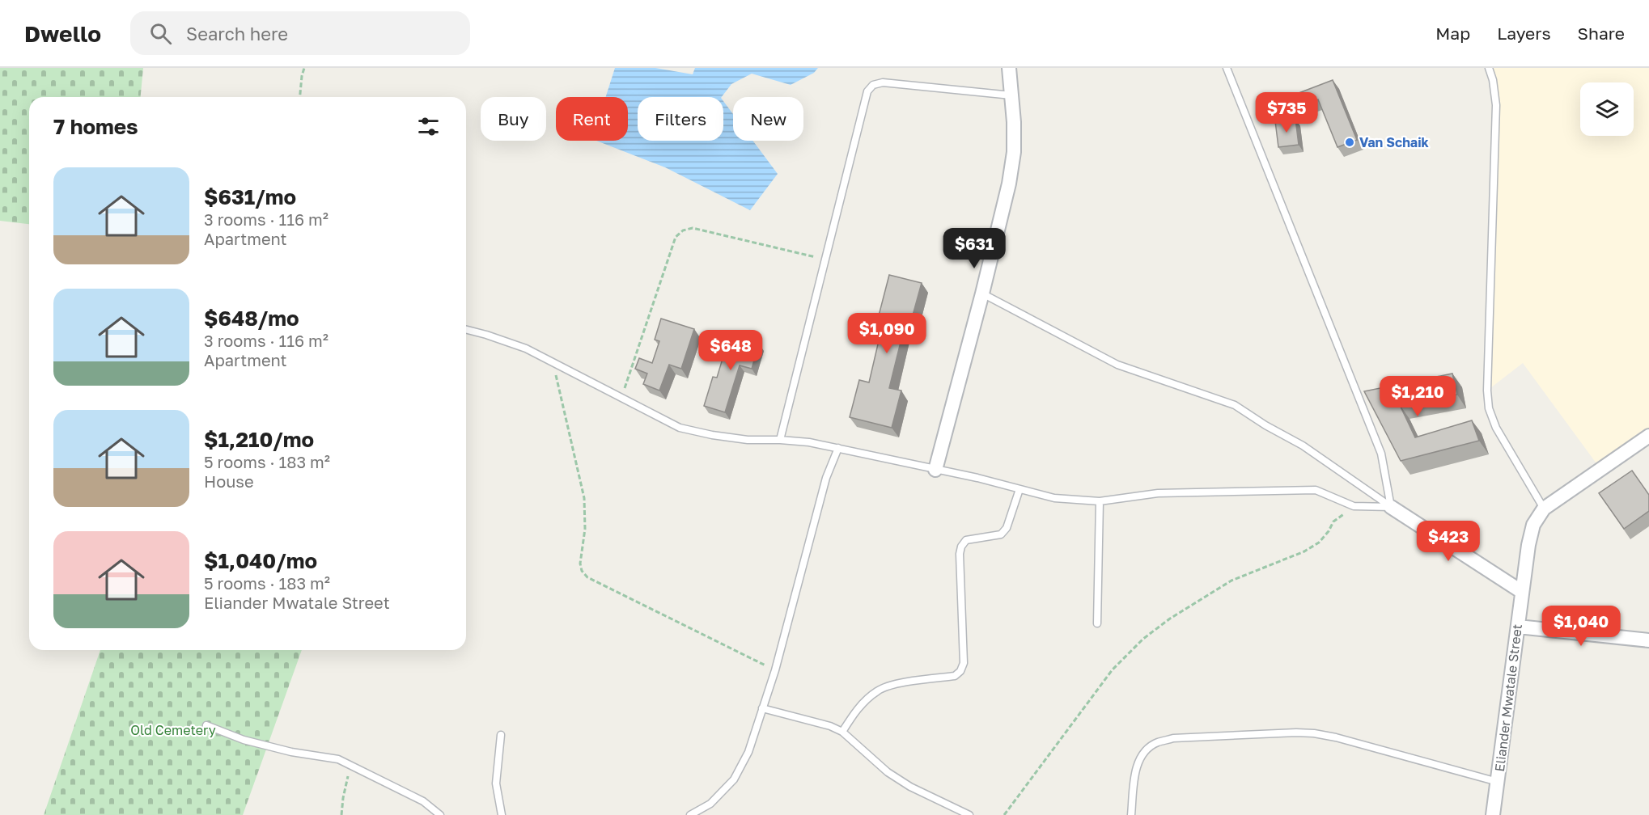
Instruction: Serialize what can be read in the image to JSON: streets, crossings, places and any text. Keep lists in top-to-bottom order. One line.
{"streets":{"street":["Eliander Mwatale Street"]},"parks":["Old Cemetery"],"places":["Van Schaik"],"page":{"header":"Dwello","search":"Search here","nav":["Map","Layers","Share"],"price":["$735","$631","$1,090","$648","$1,210","$423","$1,040"],"chip":["Buy","Rent","Filters","New"],"heading":"7 homes","list":[{"name":"$631/mo","note":"3 rooms · 116 m² · Apartment"},{"name":"$648/mo","note":"3 rooms · 116 m² · Apartment"},{"name":"$1,210/mo","note":"5 rooms · 183 m² · House"},{"name":"$1,040/mo","note":"5 rooms · 183 m² · Eliander Mwatale Street"}]}}
